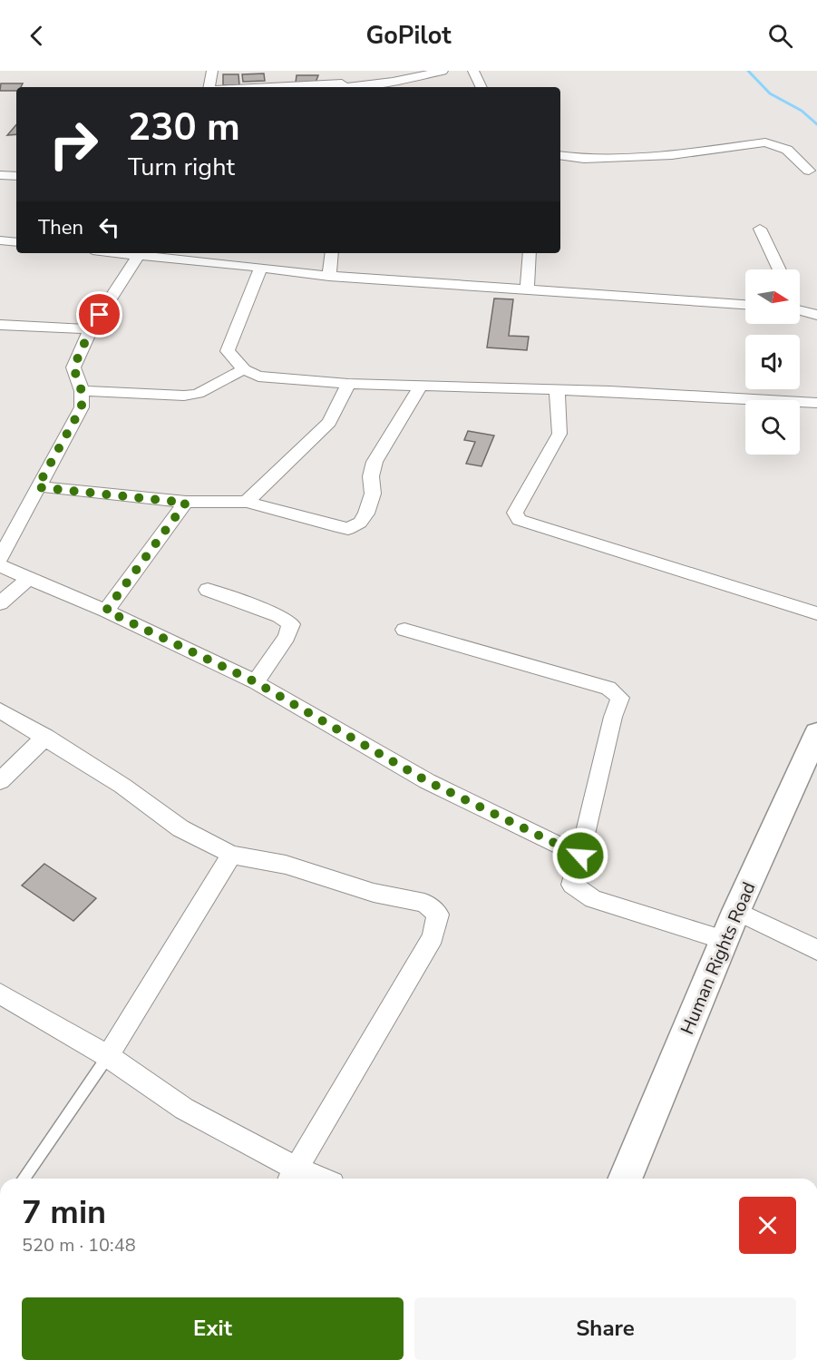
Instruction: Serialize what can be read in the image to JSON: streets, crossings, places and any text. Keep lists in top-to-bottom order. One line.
{"streets":{"street":["Human Rights Road"]},"north":"right","page":{"header":"GoPilot","turn":["230 m","Turn right"],"then":"Then","heading":["7 min","520 m · 10:48"],"buttons":["Exit","Share"]}}
